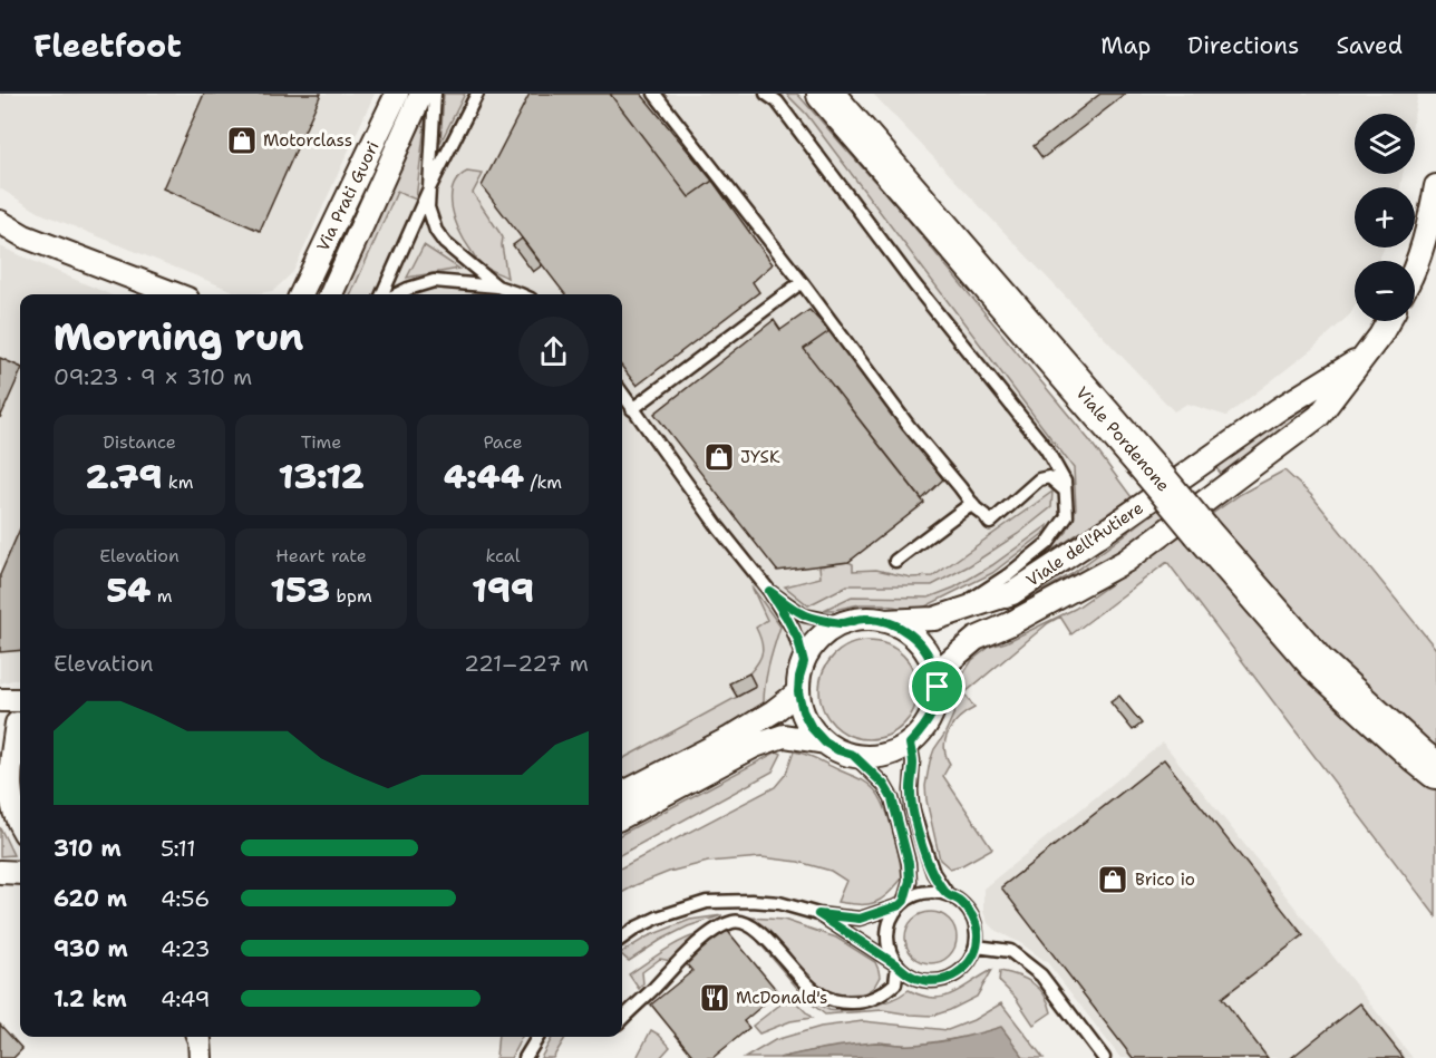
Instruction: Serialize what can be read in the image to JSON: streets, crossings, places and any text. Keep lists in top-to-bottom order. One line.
{"streets":{"main road":["Viale Pordenone"],"street":["Via Prati Guori","Viale dell'Autiere"]},"places":{"shop":["Motorclass","JYSK","Brico io"],"restaurant":["McDonald's"]},"page":{"header":"Fleetfoot","nav":["Map","Directions","Saved"],"map_buttons":["+","−"],"heading":["Morning run","09:23 · 9 × 310 m"],"stats":[["Distance","2.79 km"],["Time","13:12"],["Pace","4:44 /km"],["Elevation","54 m"],["Heart rate","153 bpm"],["kcal","199"]],"chart":["Elevation","221–227 m"],"list":[{"name":"310 m","note":"5:11"},{"name":"620 m","note":"4:56"},{"name":"930 m","note":"4:23"},{"name":"1.2 km","note":"4:49"}]}}
